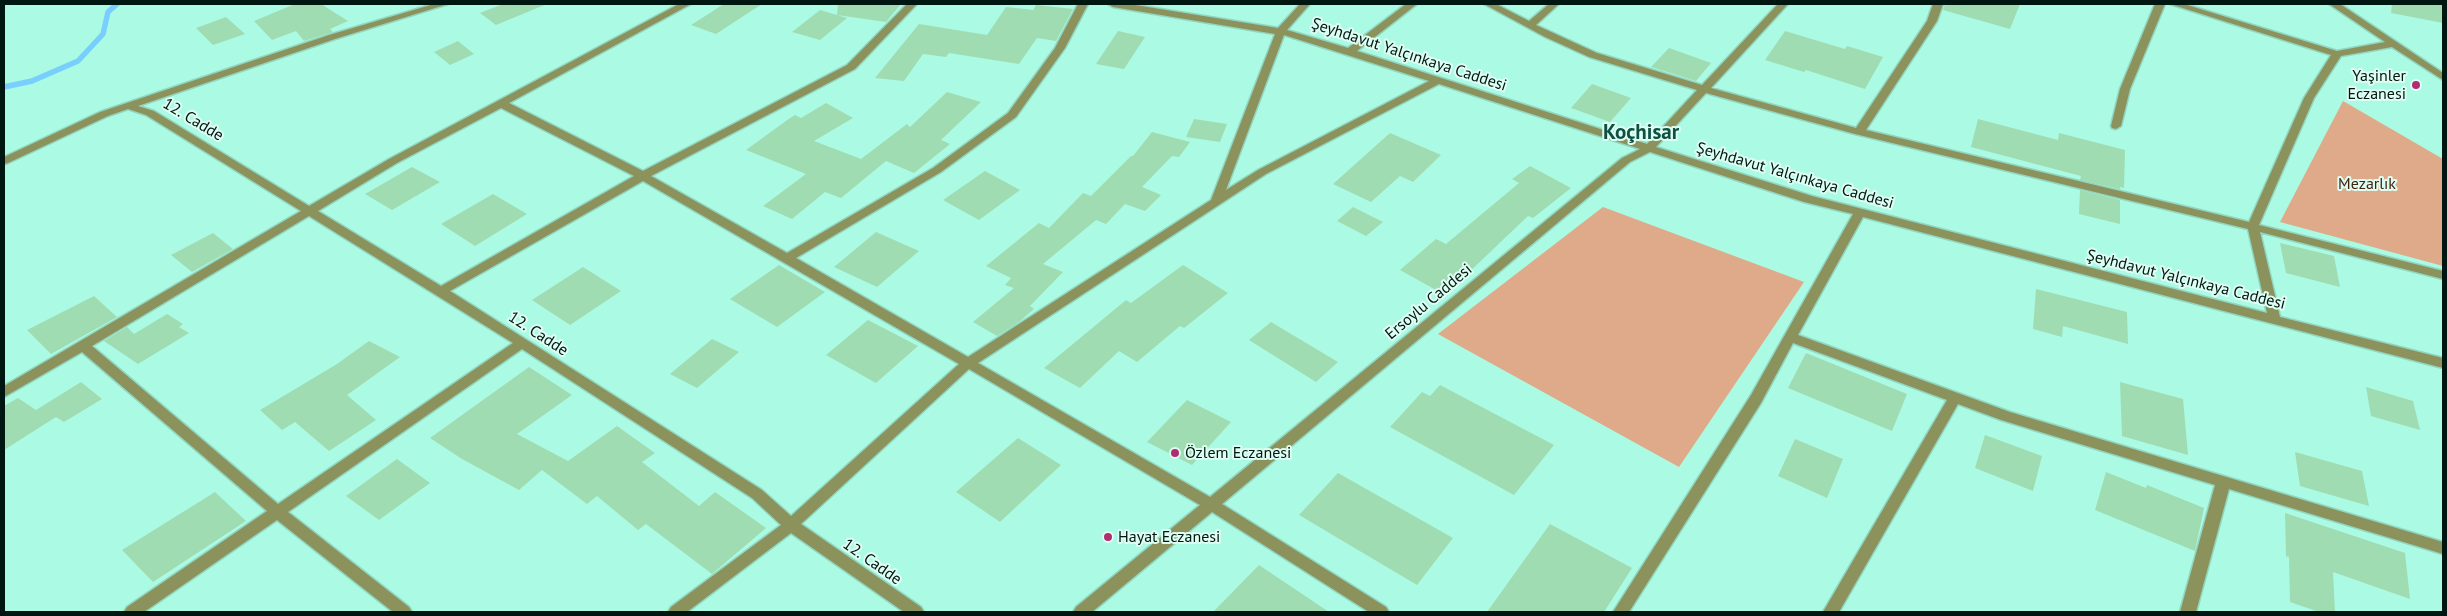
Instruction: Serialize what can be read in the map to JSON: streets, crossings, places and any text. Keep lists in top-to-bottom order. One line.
{"streets":{"street":["Şeyhdavut Yalçınkaya Caddesi","12. Cadde","Ersoylu Caddesi"]},"crossings":[["Şeyhdavut Yalçınkaya Caddesi","Ersoylu Caddesi"]],"districts":["Koçhisar"],"parks":["Mezarlık"],"places":["Yaşinler Eczanesi","Özlem Eczanesi","Hayat Eczanesi"]}
